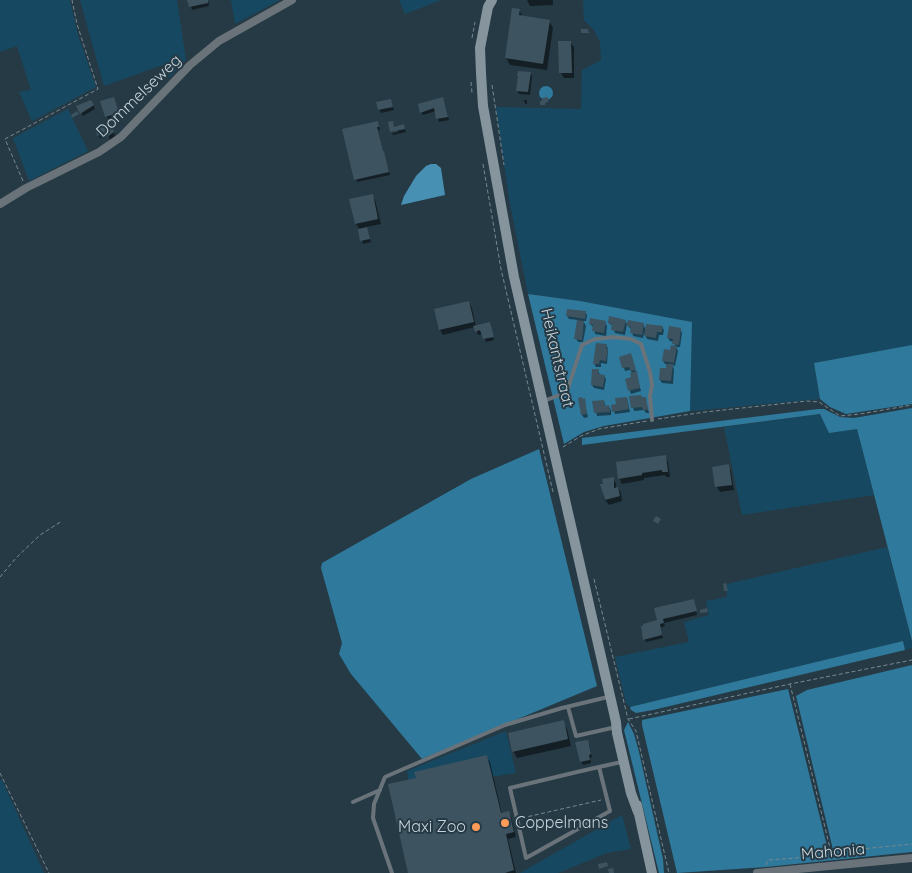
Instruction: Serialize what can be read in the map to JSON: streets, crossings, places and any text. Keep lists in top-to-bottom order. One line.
{"streets":{"street":["Dommelseweg","Heikantstraat","Mahonia"]},"places":["Coppelmans","Maxi Zoo"]}
